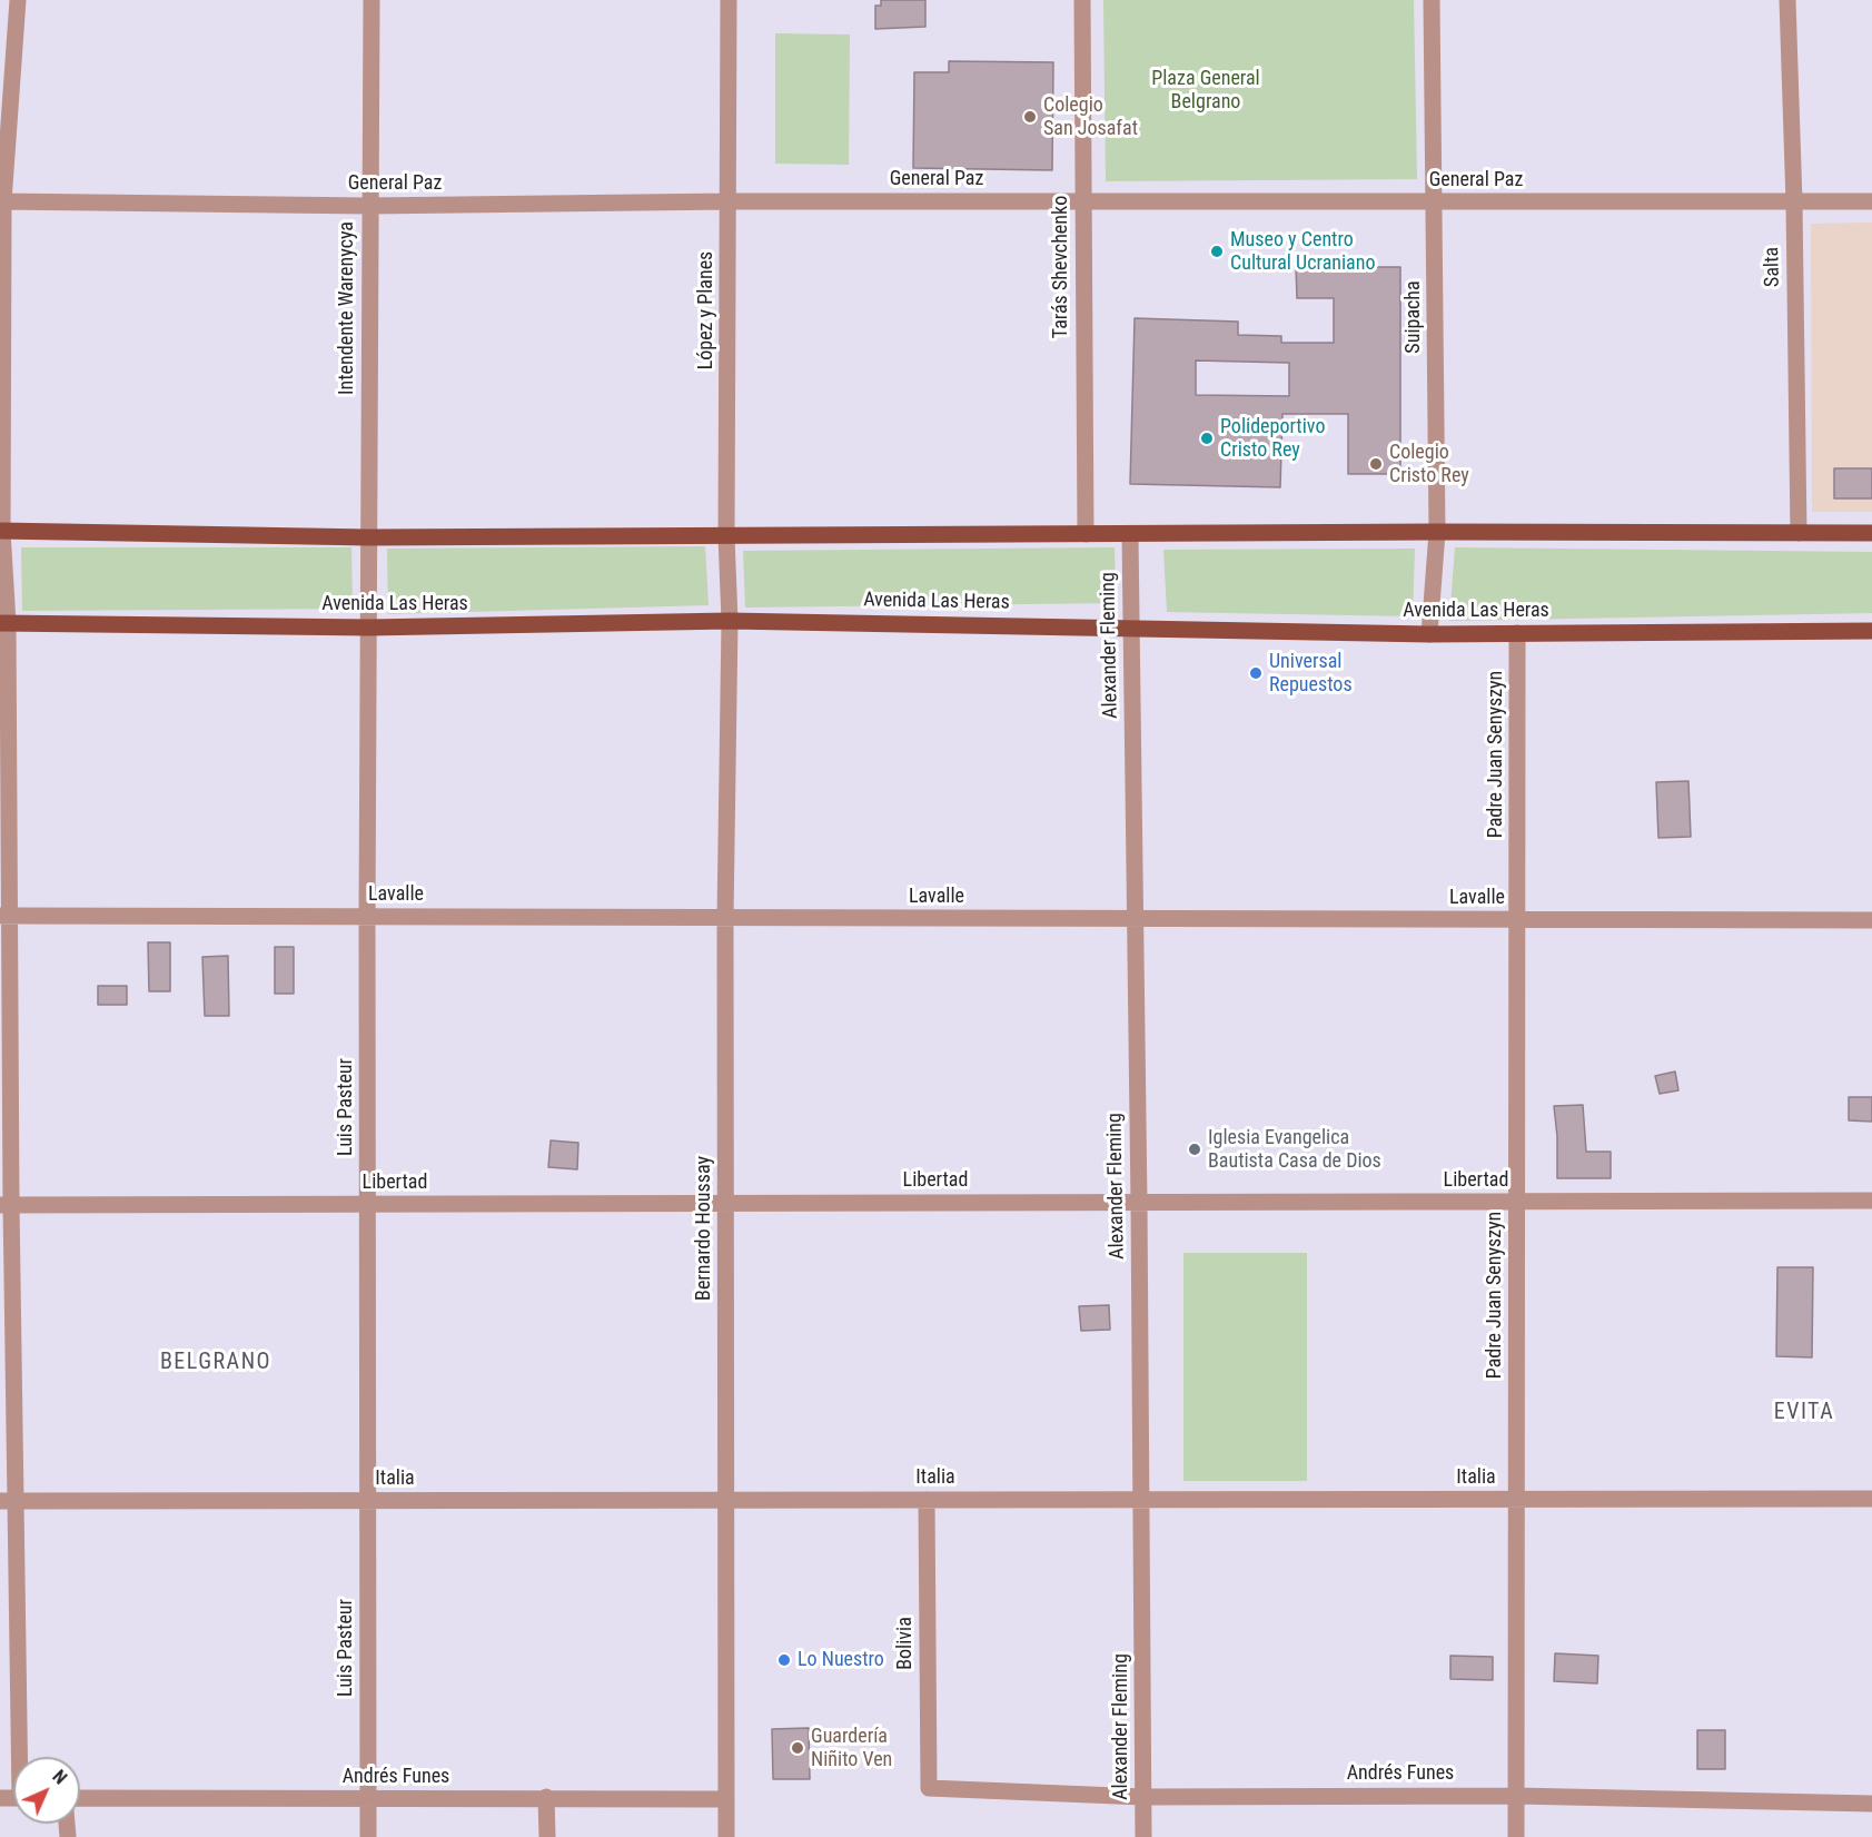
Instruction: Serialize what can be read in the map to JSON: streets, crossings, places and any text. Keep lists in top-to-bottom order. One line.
{"streets":{"main road":["Avenida Las Heras"],"street":["General Paz","Tarás Shevchenko","Salta","Intendente Warenycya","López y Planes","Suipacha","Alexander Fleming","Padre Juan Senyszyn","Lavalle","Luis Pasteur","Libertad","Bernardo Houssay","Italia","Bolivia","Andrés Funes"]},"crossings":[["General Paz","Tarás Shevchenko"],["General Paz","Salta"],["General Paz","Intendente Warenycya"],["General Paz","López y Planes"],["General Paz","Suipacha"],["Intendente Warenycya","Luis Pasteur"],["López y Planes","Avenida Las Heras"],["López y Planes","Bernardo Houssay"],["Suipacha","Avenida Las Heras"],["Avenida Las Heras","Alexander Fleming"],["Avenida Las Heras","Padre Juan Senyszyn"],["Avenida Las Heras","Luis Pasteur"],["Avenida Las Heras","Bernardo Houssay"],["Alexander Fleming","Lavalle"],["Alexander Fleming","Libertad"],["Alexander Fleming","Italia"],["Alexander Fleming","Andrés Funes"],["Padre Juan Senyszyn","Lavalle"],["Padre Juan Senyszyn","Libertad"],["Padre Juan Senyszyn","Italia"],["Padre Juan Senyszyn","Andrés Funes"],["Lavalle","Luis Pasteur"],["Lavalle","Bernardo Houssay"],["Luis Pasteur","Libertad"],["Luis Pasteur","Italia"],["Luis Pasteur","Andrés Funes"],["Libertad","Bernardo Houssay"],["Bernardo Houssay","Italia"],["Bernardo Houssay","Andrés Funes"],["Italia","Bolivia"],["Bolivia","Andrés Funes"]],"districts":["BELGRANO","EVITA"],"parks":["Plaza General Belgrano"],"places":["Colegio San Josafat","Museo y Centro Cultural Ucraniano","Polideportivo Cristo Rey","Colegio Cristo Rey","Universal Repuestos","Iglesia Evangelica Bautista Casa de Dios","Lo Nuestro","Guardería Niñito Ven"],"north":"top right"}
